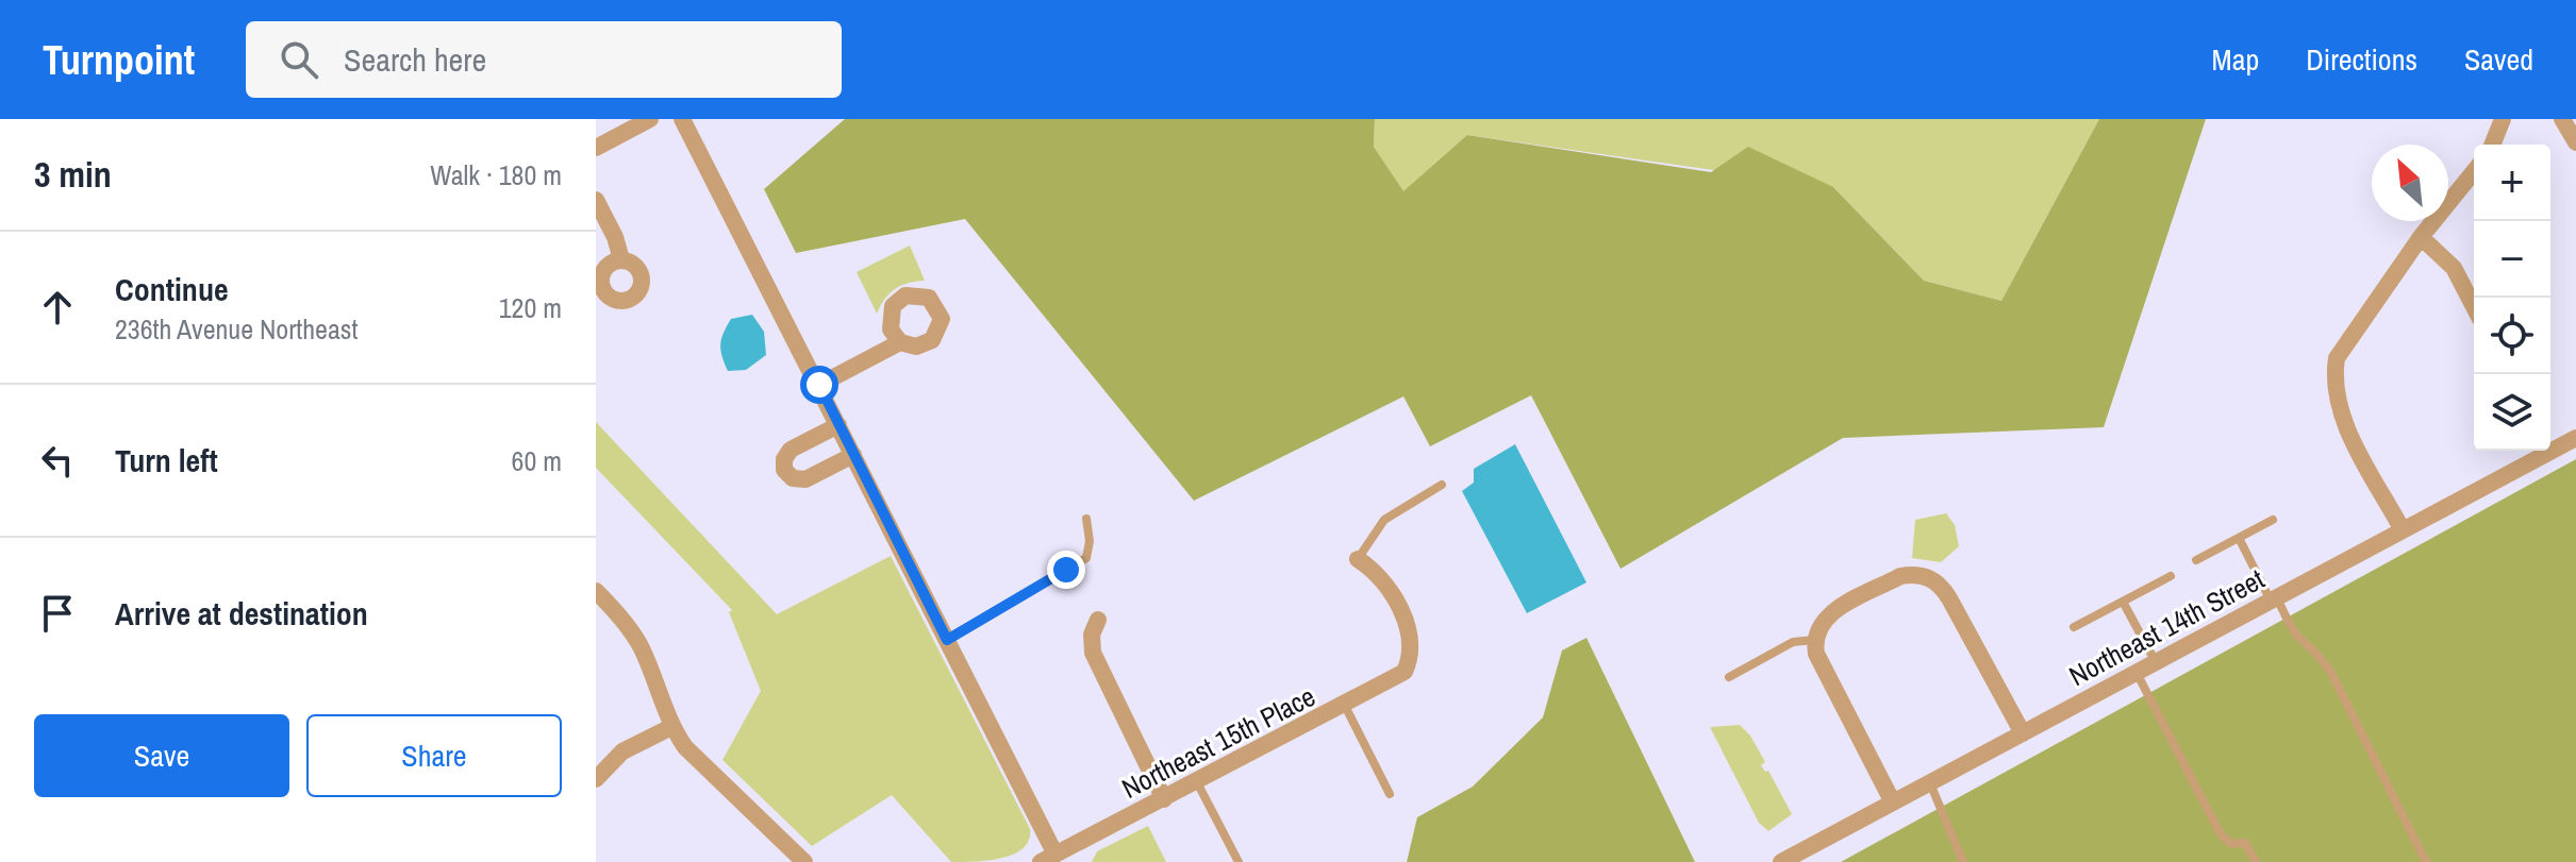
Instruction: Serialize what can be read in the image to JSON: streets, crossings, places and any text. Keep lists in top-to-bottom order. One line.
{"streets":{"street":["Northeast 14th Street","Northeast 15th Place"]},"north":"top left","page":{"header":"Turnpoint","search":"Search here","nav":["Map","Directions","Saved"],"heading":["3 min","Walk · 180 m"],"map_buttons":["+","−"],"list":[["Continue","236th Avenue Northeast","120 m"],["Turn left","60 m"],"Arrive at destination"],"buttons":["Save","Share"]}}
